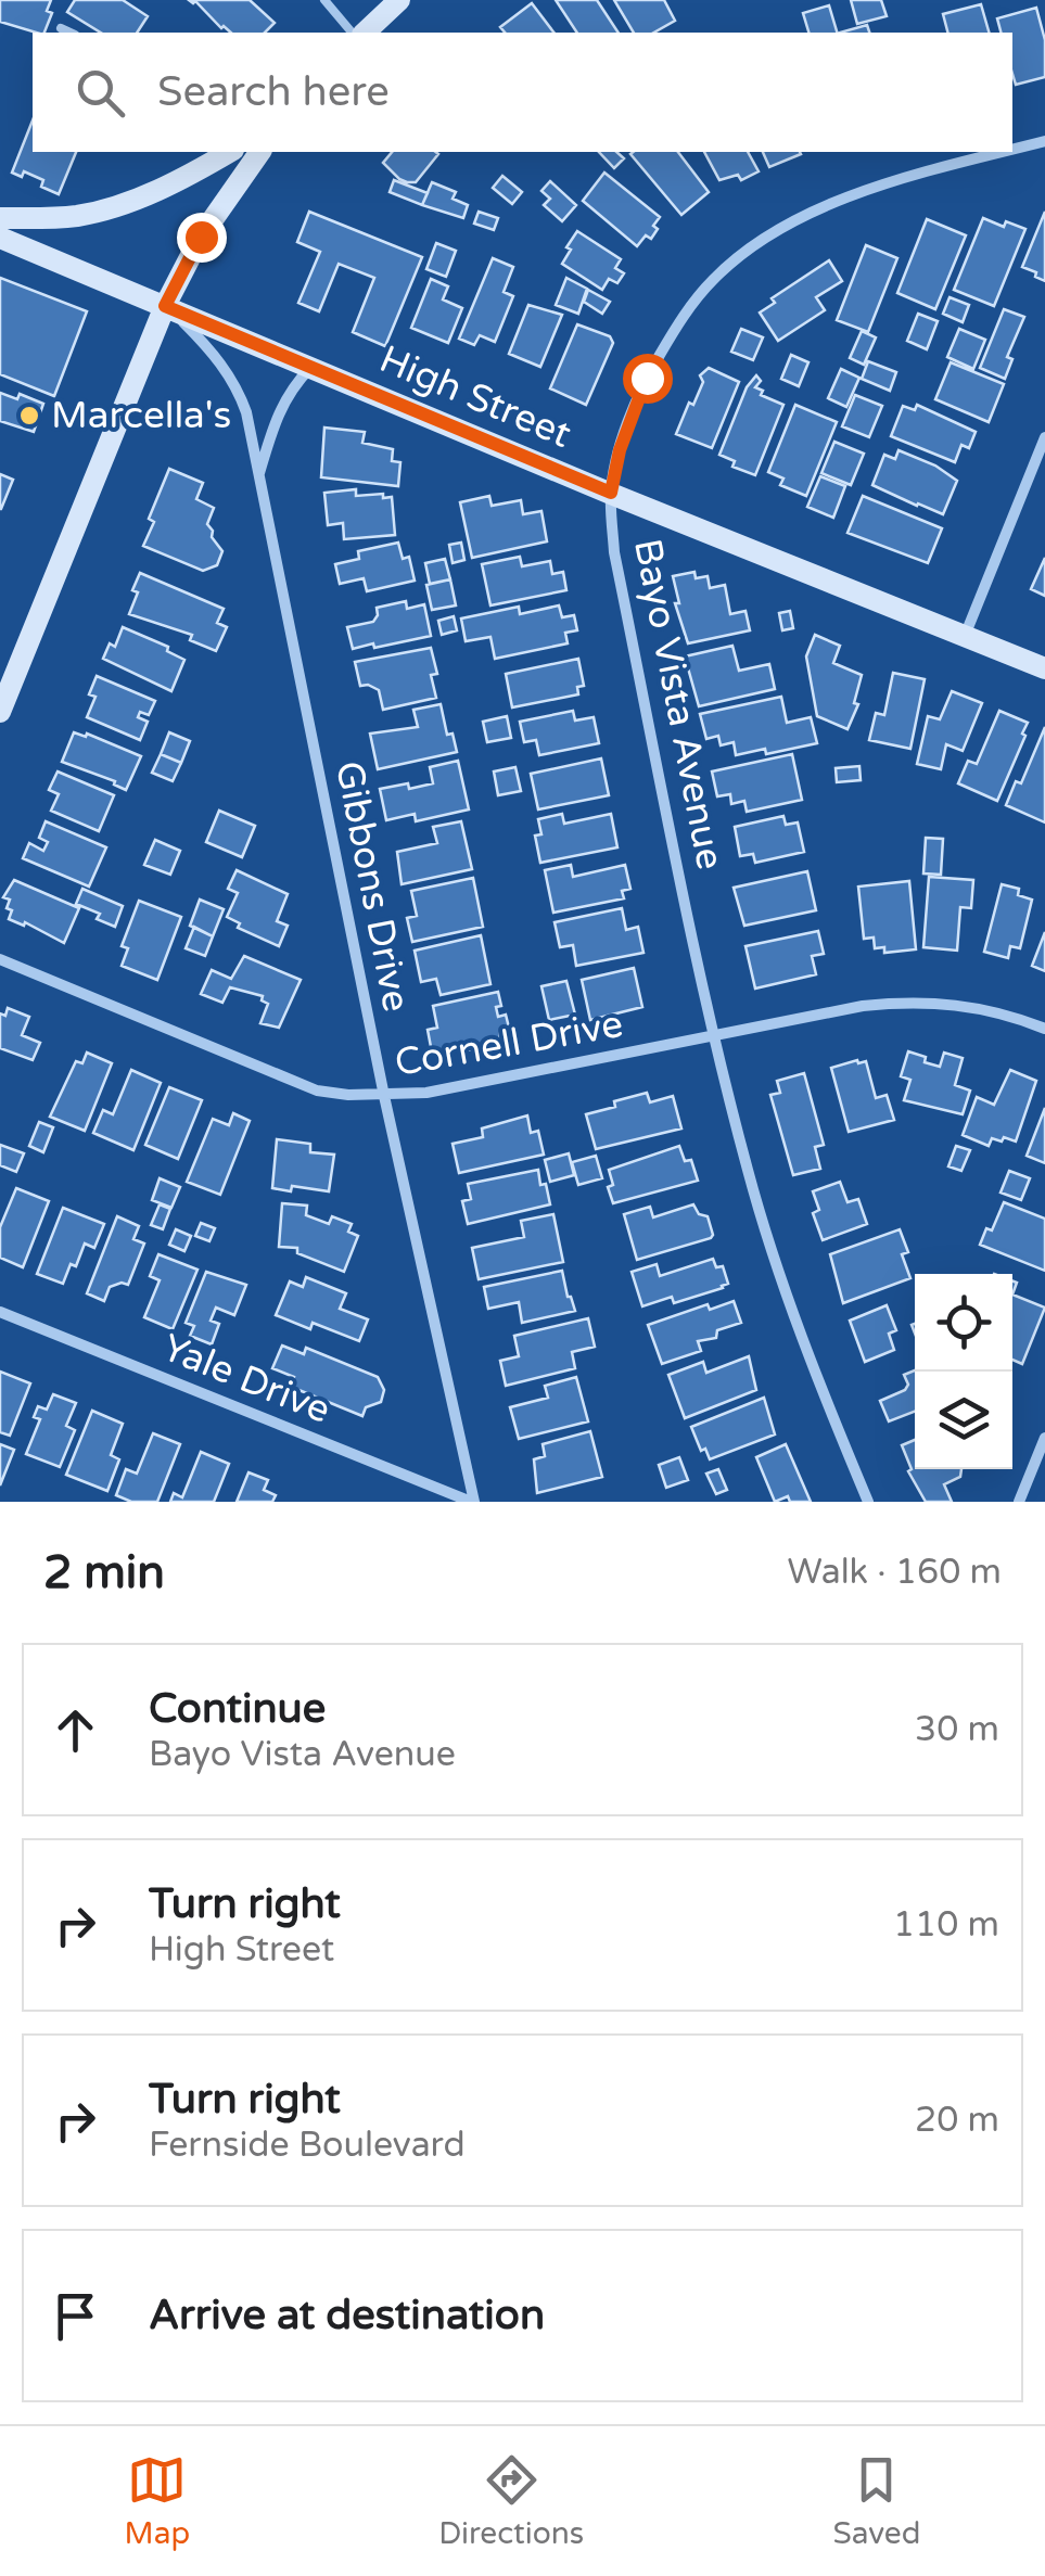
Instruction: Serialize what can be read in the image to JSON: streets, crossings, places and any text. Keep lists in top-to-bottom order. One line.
{"streets":{"main road":["High Street"],"street":["Bayo Vista Avenue","Gibbons Drive","Cornell Drive","Yale Drive"]},"crossings":[["High Street","Bayo Vista Avenue"],["High Street","Gibbons Drive"],["Bayo Vista Avenue","Cornell Drive"],["Gibbons Drive","Cornell Drive"],["Gibbons Drive","Yale Drive"]],"places":["Marcella's"],"page":{"search":"Search here","heading":["2 min","Walk · 160 m"],"list":[["Continue","Bayo Vista Avenue","30 m"],["Turn right","High Street","110 m"],["Turn right","Fernside Boulevard","20 m"],"Arrive at destination"],"nav":["Map","Directions","Saved"]}}
